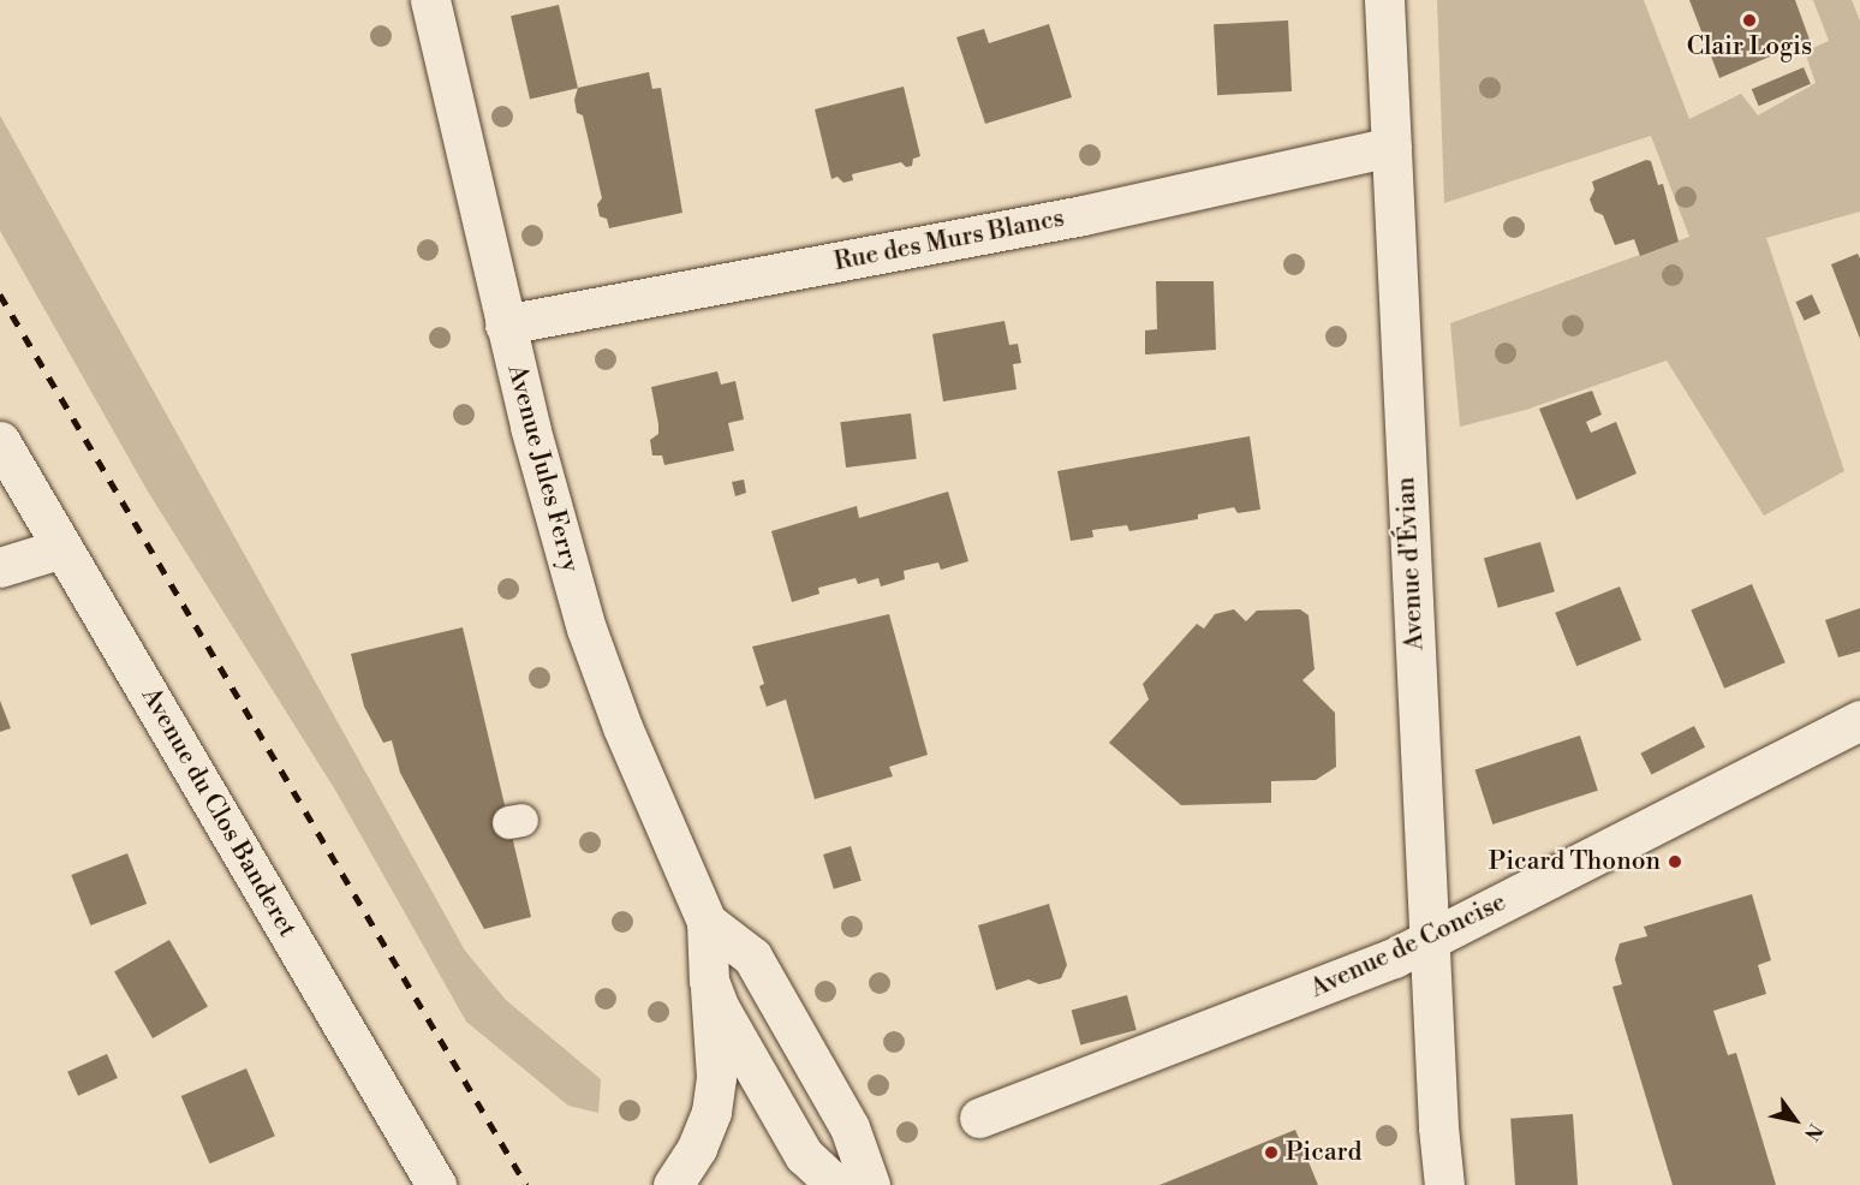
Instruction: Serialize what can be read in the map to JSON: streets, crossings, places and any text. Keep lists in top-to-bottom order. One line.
{"streets":{"street":["Rue des Murs Blancs","Avenue Jules Ferry","Avenue d'Évian","Avenue du Clos Banderet","Avenue de Concise"]},"crossings":[["Rue des Murs Blancs","Avenue Jules Ferry"],["Rue des Murs Blancs","Avenue d'Évian"],["Avenue d'Évian","Avenue de Concise"]],"places":["Clair Logis","Picard Thonon","Picard"],"north":"bottom right"}
